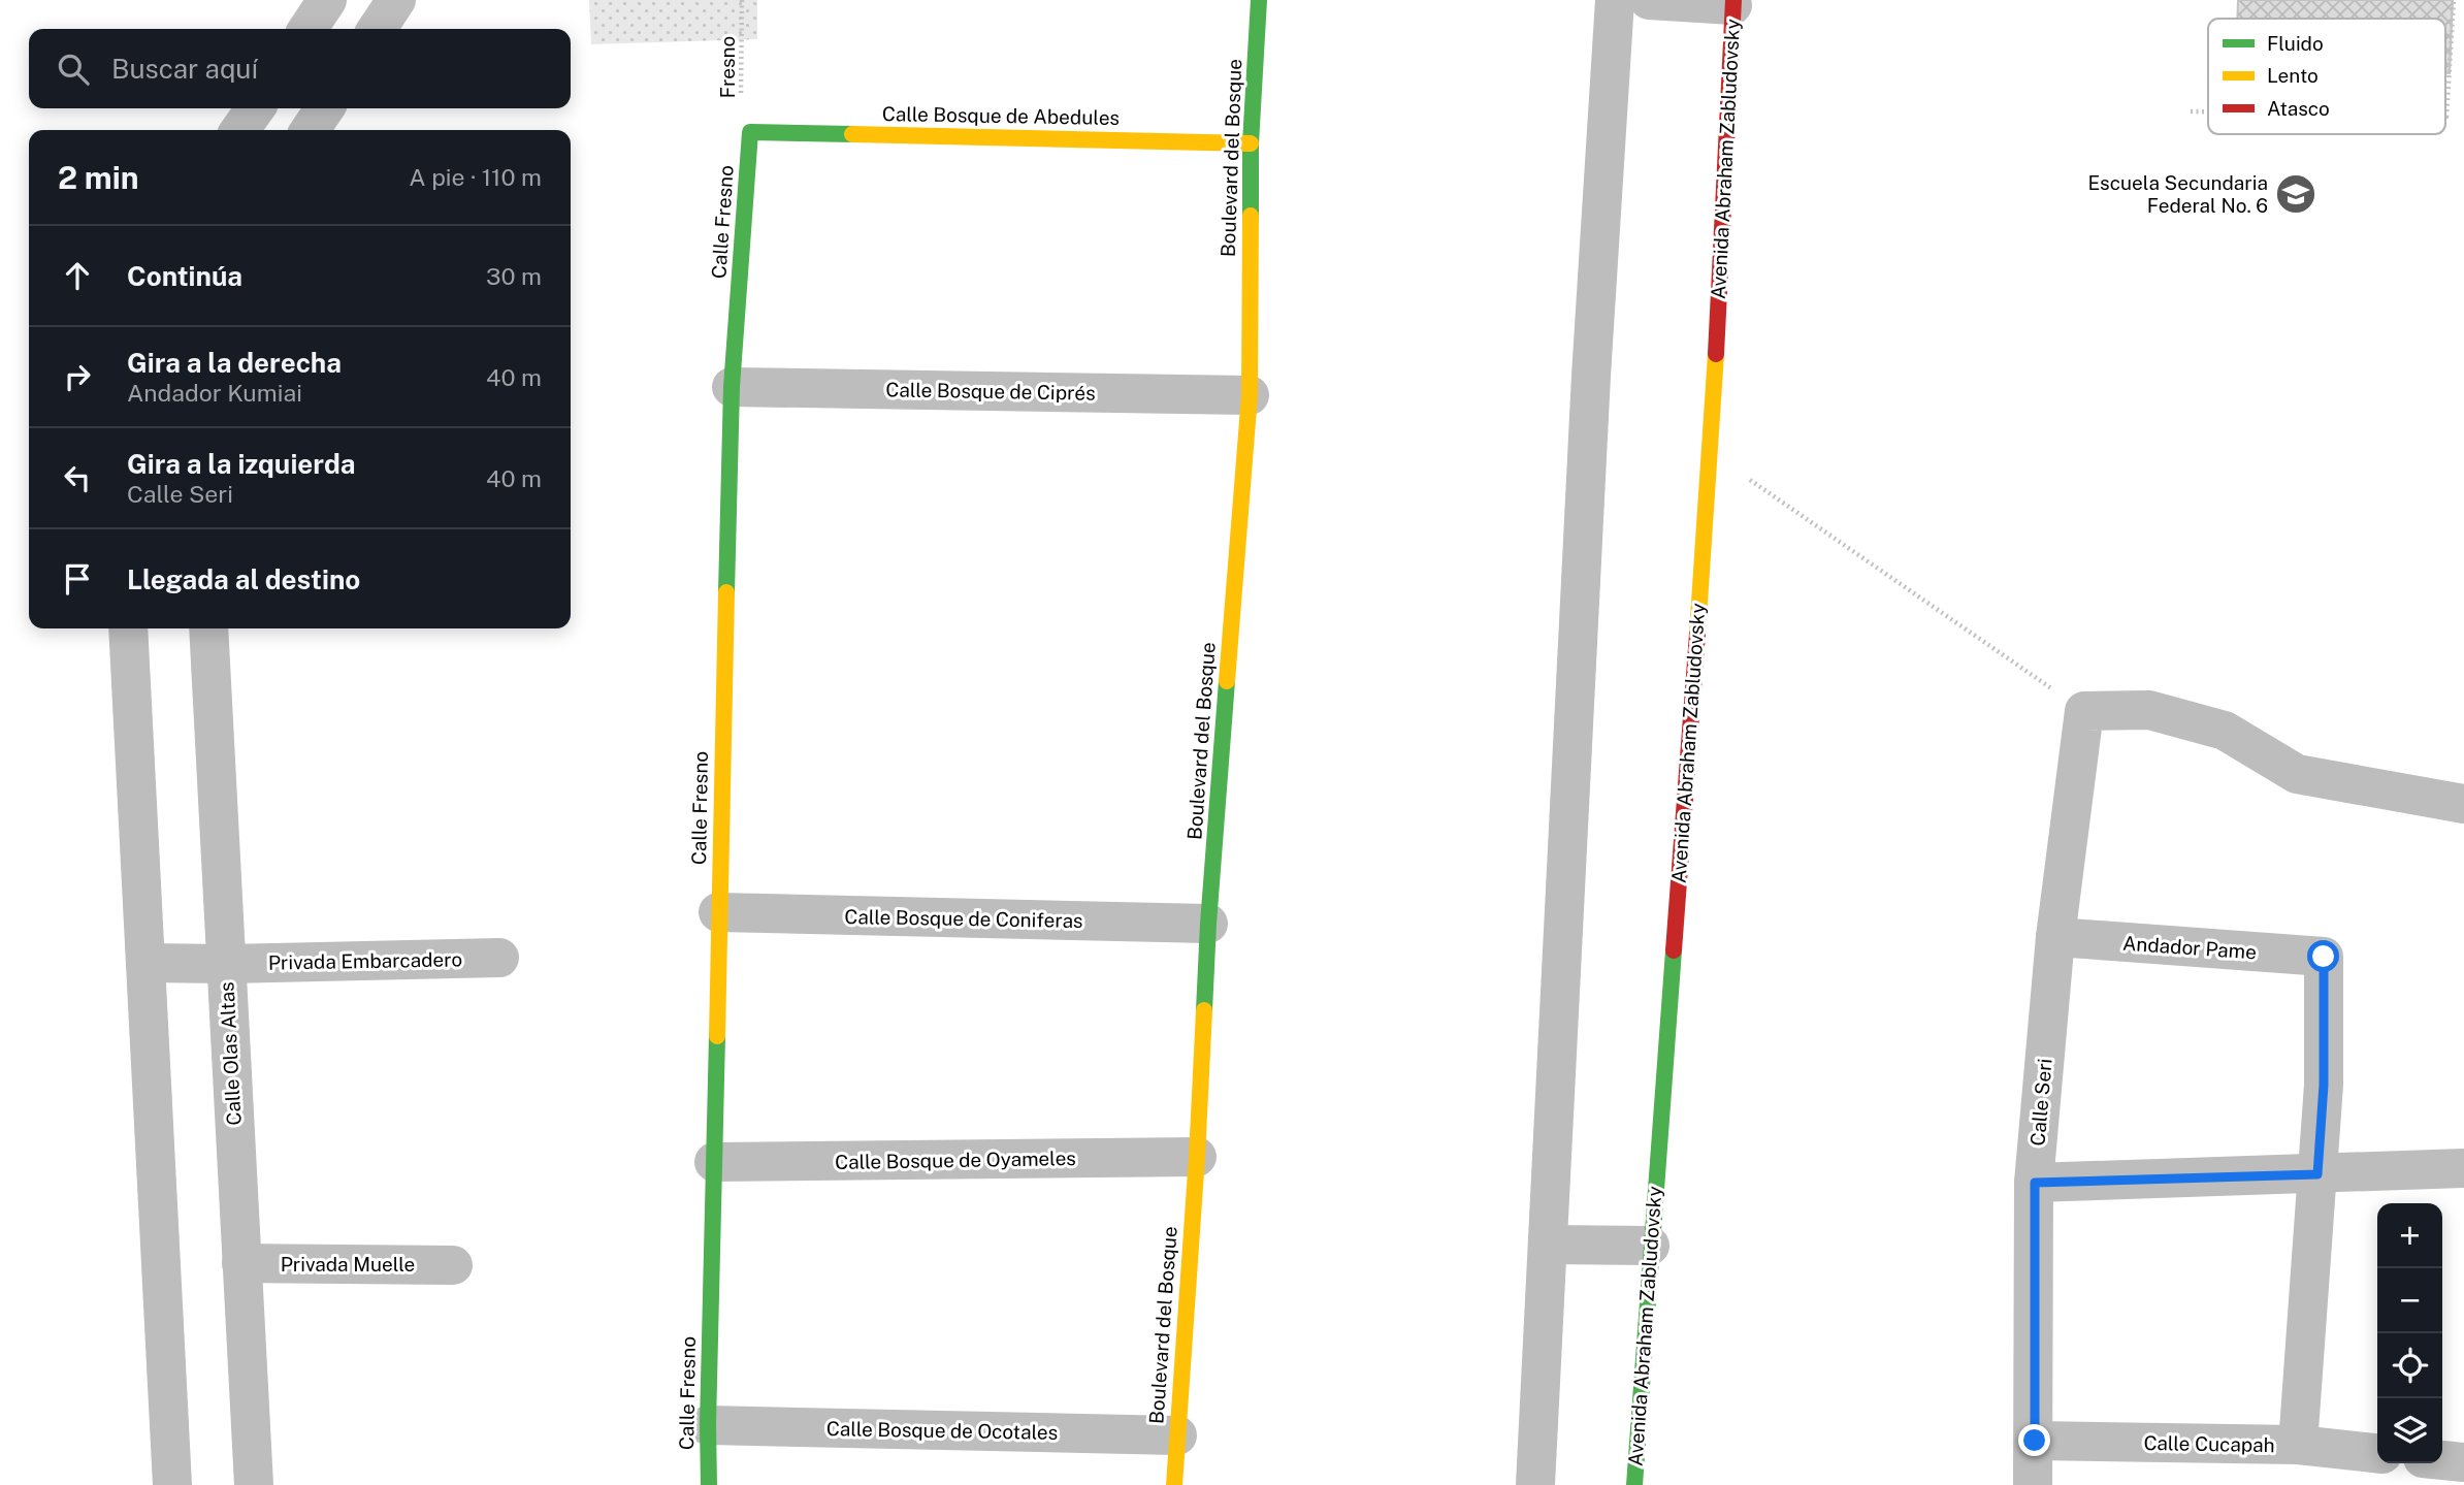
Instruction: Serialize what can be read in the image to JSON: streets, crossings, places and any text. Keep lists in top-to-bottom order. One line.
{"streets":{"street":["Calle Bosque de Abedules","Boulevard del Bosque","Avenida Abraham Zabludovsky","Calle Fresno","Calle Bosque de Ciprés","Calle Bosque de Coniferas","Andador Pame","Privada Embarcadero","Calle Olas Altas","Calle Seri","Calle Bosque de Oyameles","Privada Muelle","Calle Bosque de Ocotales","Calle Cucapah"],"path":["Fresno"]},"crossings":[["Fresno","Calle Bosque de Abedules"],["Fresno","Calle Fresno"],["Calle Bosque de Abedules","Boulevard del Bosque"],["Calle Bosque de Abedules","Calle Fresno"],["Boulevard del Bosque","Calle Bosque de Ciprés"],["Boulevard del Bosque","Calle Bosque de Coniferas"],["Boulevard del Bosque","Calle Bosque de Oyameles"],["Boulevard del Bosque","Calle Bosque de Ocotales"],["Calle Fresno","Calle Bosque de Ciprés"],["Calle Fresno","Calle Bosque de Coniferas"],["Calle Fresno","Calle Bosque de Oyameles"],["Calle Fresno","Calle Bosque de Ocotales"],["Andador Pame","Calle Seri"],["Privada Embarcadero","Calle Olas Altas"],["Calle Olas Altas","Privada Muelle"],["Calle Seri","Calle Cucapah"]],"places":{"school or university":["Escuela Secundaria Federal No. 6"]},"legend":["Fluido","Lento","Atasco"],"page":{"search":"Buscar aquí","heading":["2 min","A pie · 110 m"],"list":[["Continúa","30 m"],["Gira a la derecha","Andador Kumiai","40 m"],["Gira a la izquierda","Calle Seri","40 m"],"Llegada al destino"],"map_buttons":["+","−"]}}
